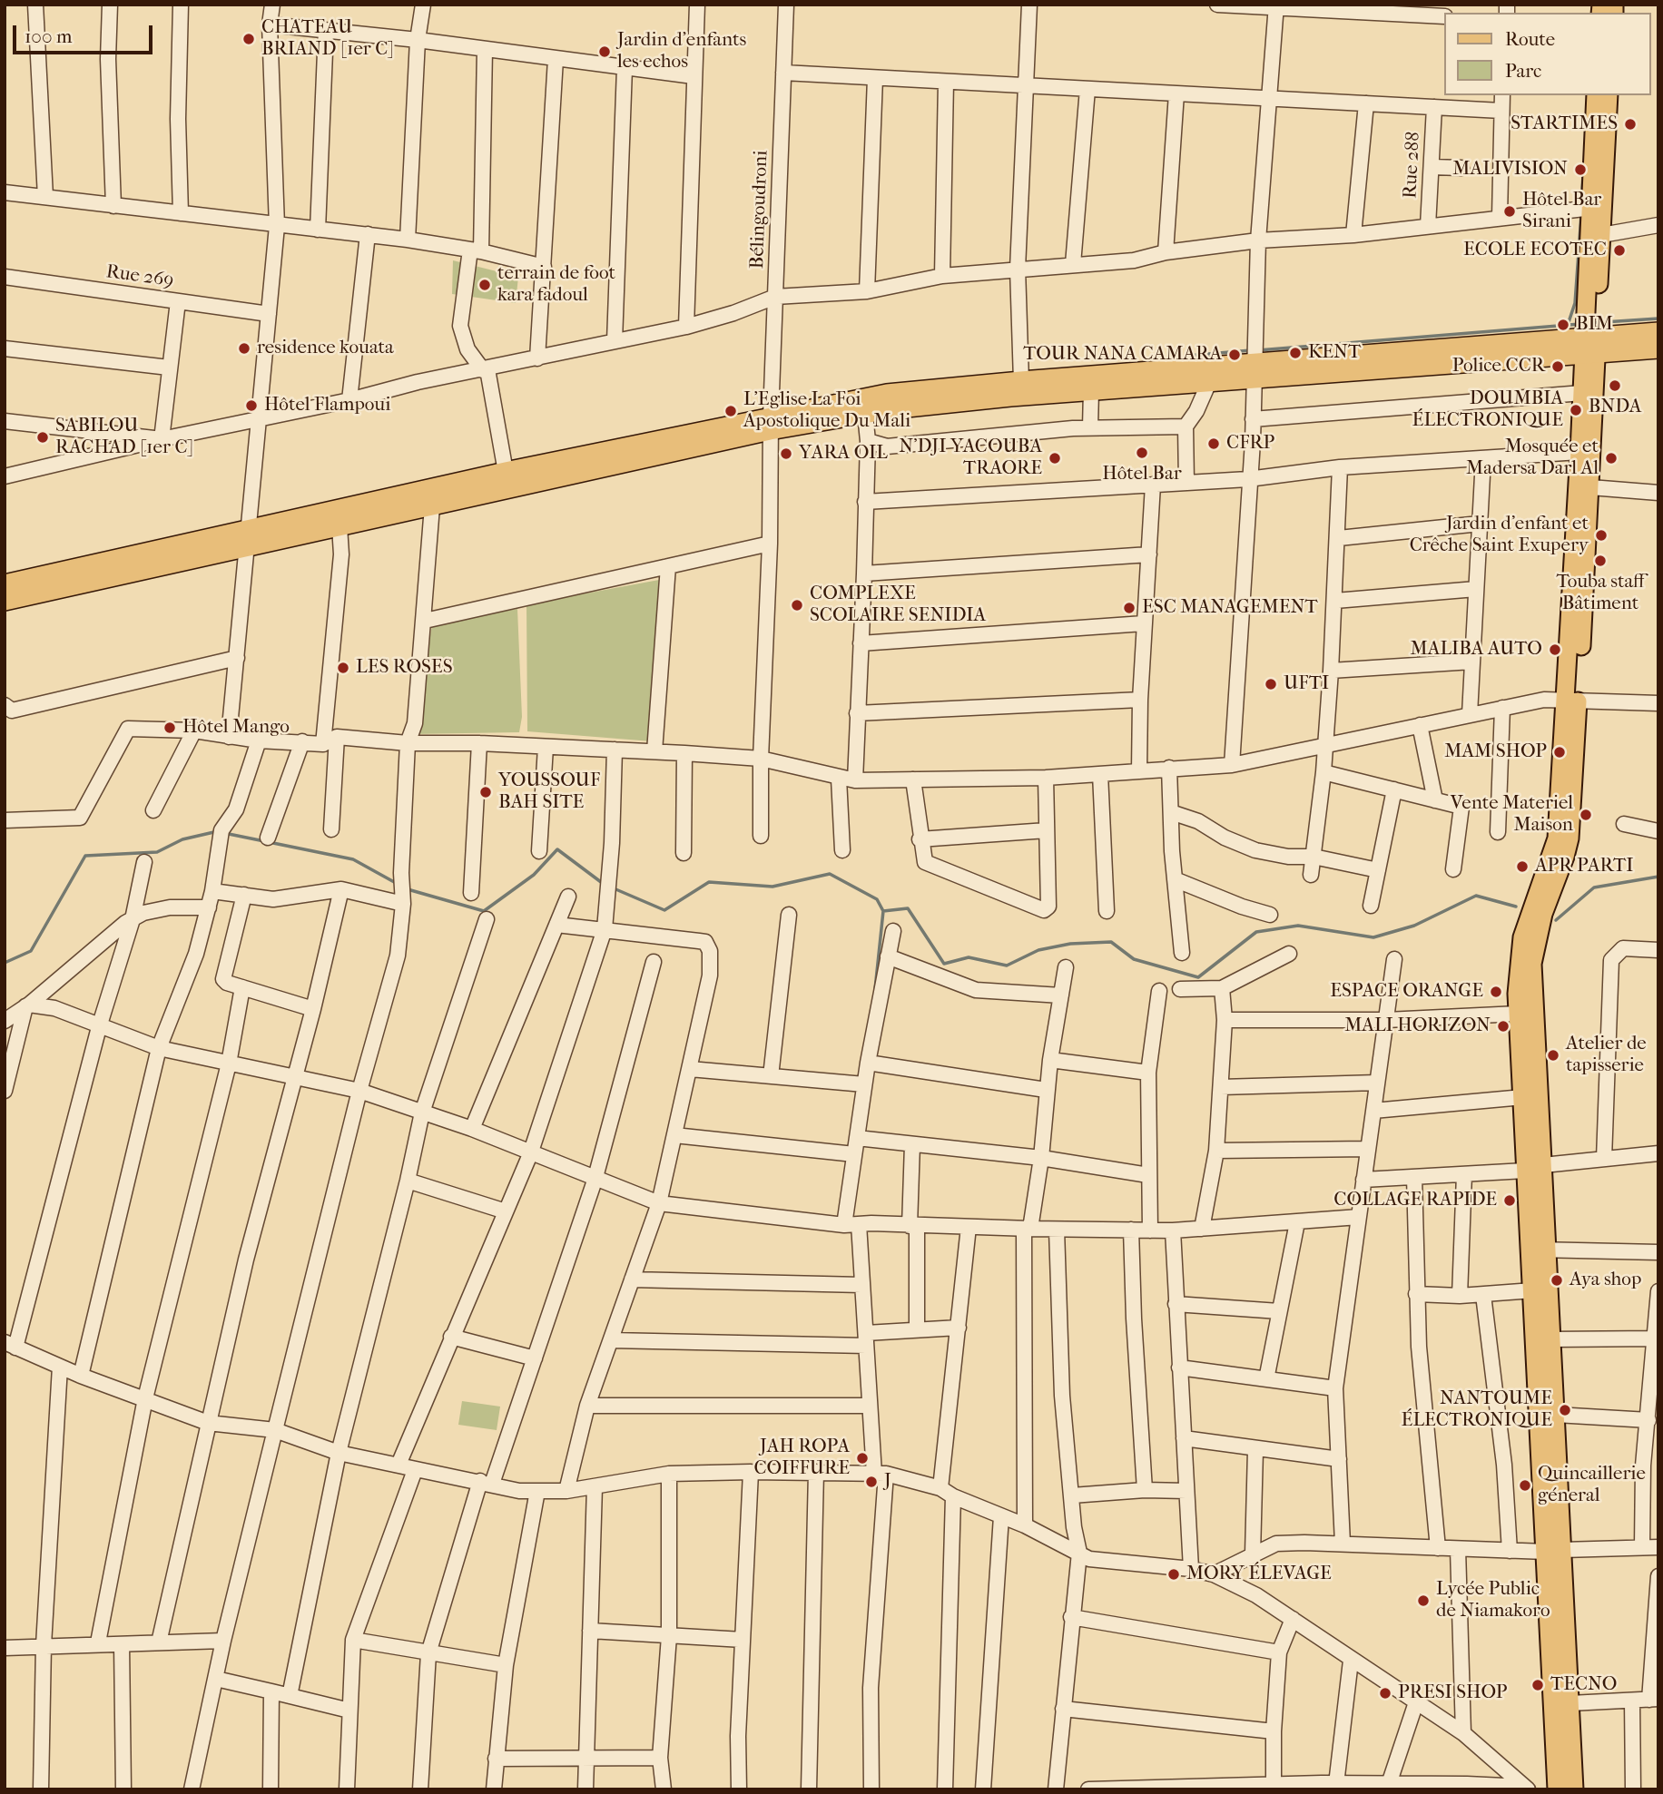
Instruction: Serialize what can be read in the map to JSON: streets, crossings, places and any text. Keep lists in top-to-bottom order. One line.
{"streets":{"street":["Rue 288","Bélingoudroni","Rue 269"]},"places":["CHATEAU BRIAND [1er C]","Jardin d'enfants les echos","STARTIMES","MALIVISION","Hôtel Bar Sirani","ECOLE ECOTEC","terrain de foot kara fadoul","BIM","residence kouata","KENT","TOUR NANA CAMARA","Police CCR","BNDA","Hôtel Flampoui","DOUMBIA ÉLECTRONIQUE","L'Eglise La Foi Apostolique Du Mali","SABILOU RACHAD [1er C]","CFRP","Hôtel Bar","YARA OIL","N'DJI YACOUBA TRAORE","Mosquée et Madersa Darl Al","Jardin d'enfant et Crêche Saint Exupery","Touba staff Bâtiment","COMPLEXE SCOLAIRE SENIDIA","ESC MANAGEMENT","MALIBA AUTO","LES ROSES","UFTI","Hôtel Mango","MAM SHOP","YOUSSOUF BAH SITE","Vente Materiel Maison","APR PARTI","ESPACE ORANGE","MALI HORIZON","Atelier de tapisserie","COLLAGE RAPIDE","Aya shop","NANTOUME ÉLECTRONIQUE","JAH ROPA COIFFURE","J","Quincaillerie géneral","MORY ÉLEVAGE","Lycée Public de Niamakoro","TECNO","PRESI SHOP"],"legend":["Route","Parc"],"scale_bar":"100 m"}
